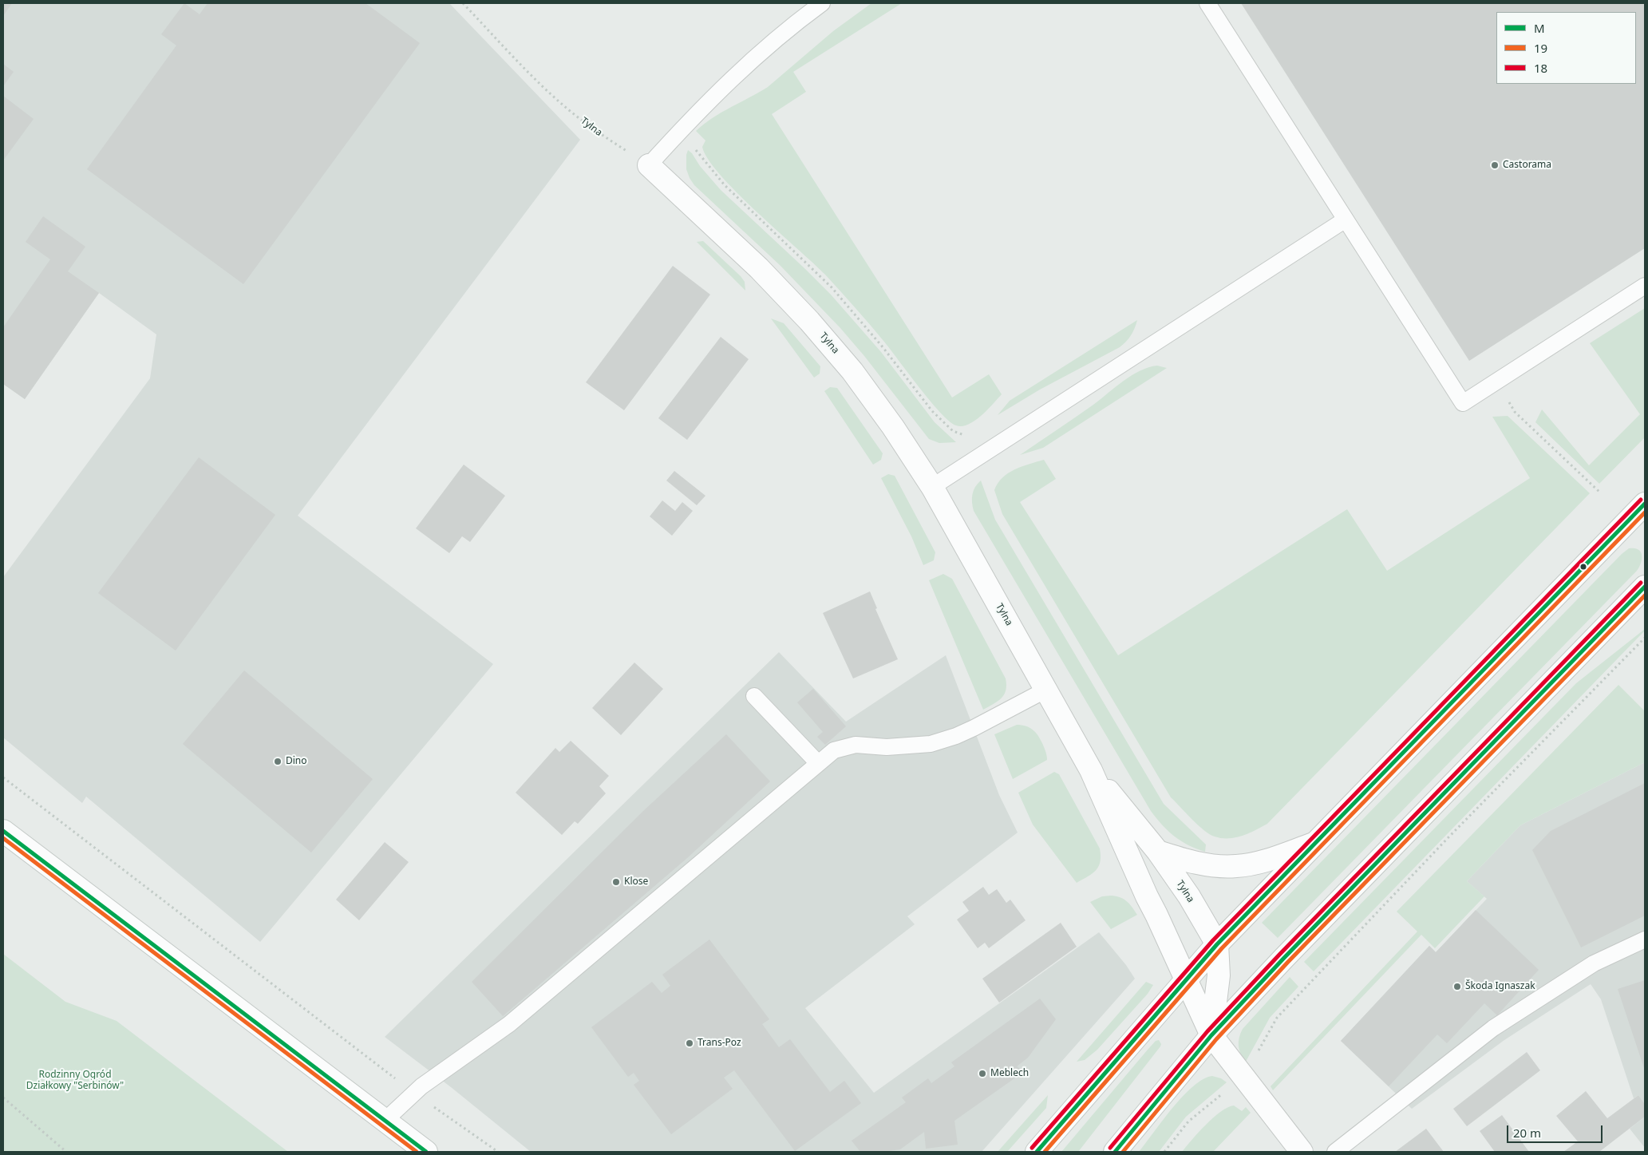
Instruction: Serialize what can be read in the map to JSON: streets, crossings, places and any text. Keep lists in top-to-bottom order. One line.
{"streets":{"street":["Tylna"]},"parks":["Rodzinny Ogród Działkowy \"Serbinów\""],"places":["Castorama","Dino","Klose","Škoda Ignaszak","Trans-Poz","Meblech"],"lines":["transit line 18","transit line M","transit line 19"],"legend":["M","19","18"],"scale_bar":"20 m"}
